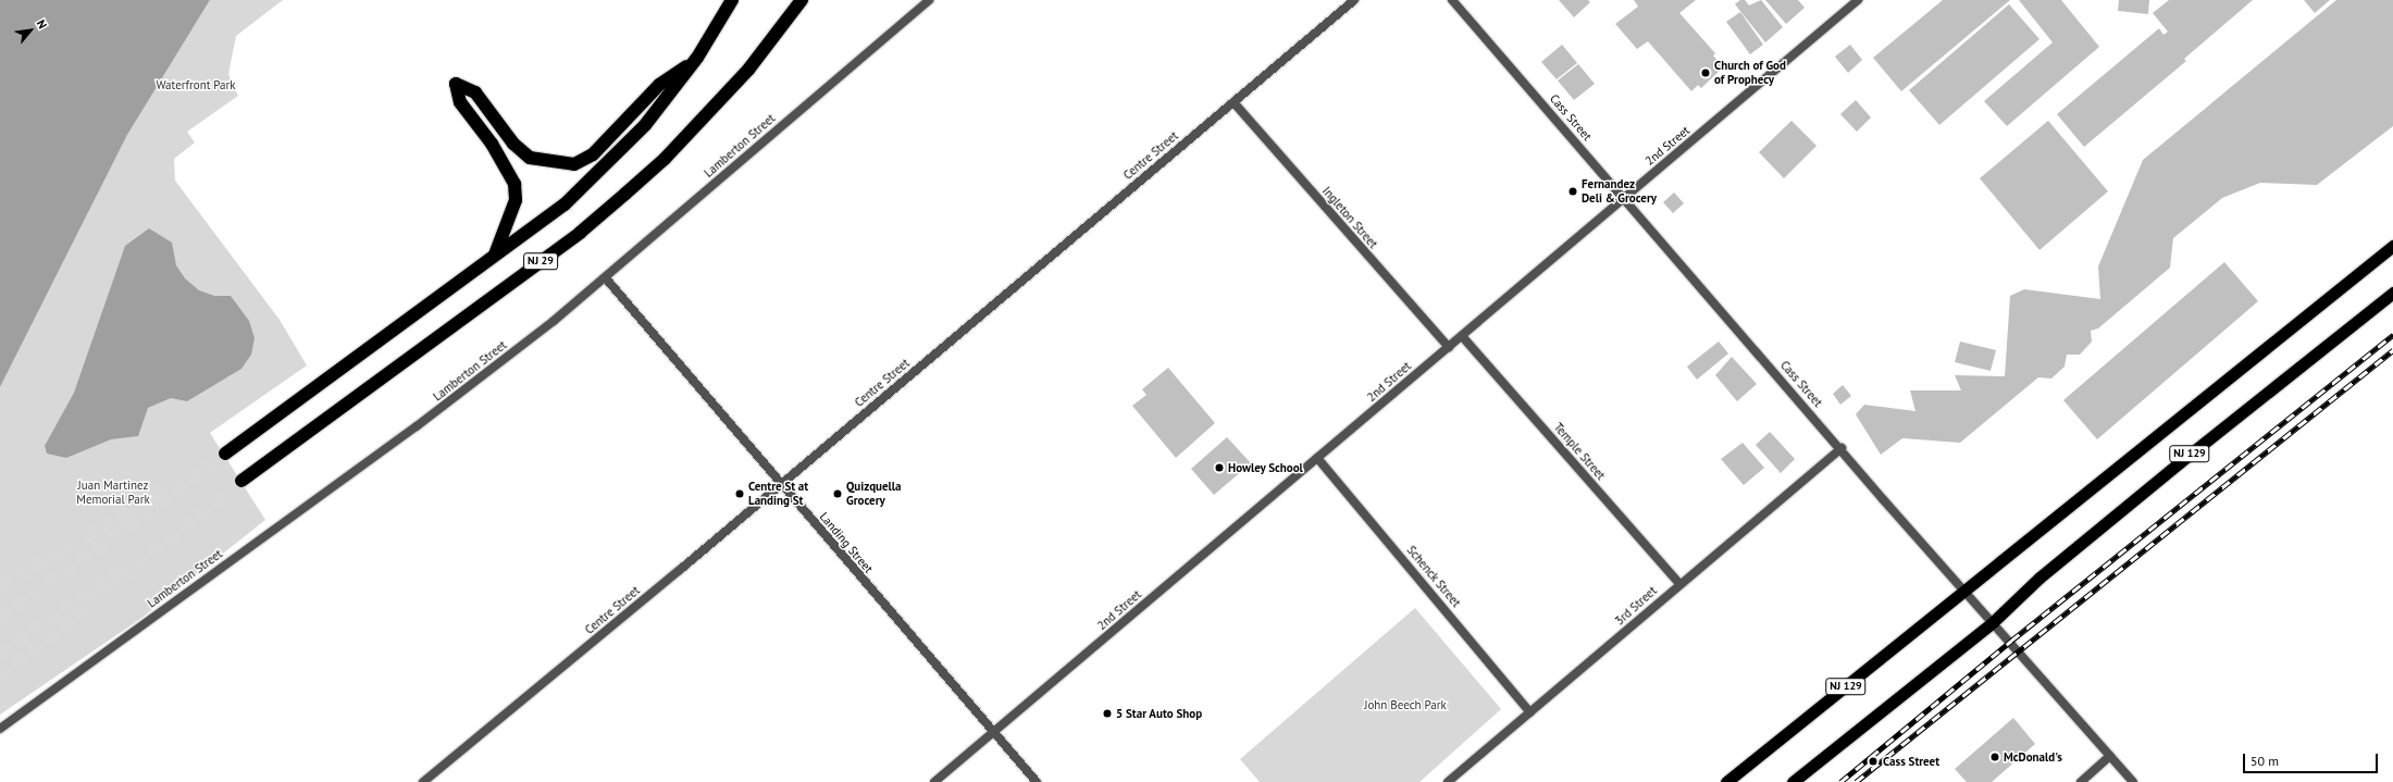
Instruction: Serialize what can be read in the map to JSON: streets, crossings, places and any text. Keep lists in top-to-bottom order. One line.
{"streets":{"highway":["NJ 29","NJ 129"],"street":["Cass Street","Lamberton Street","2nd Street","Centre Street","Ingleton Street","Temple Street","Landing Street","Schenck Street","3rd Street"]},"crossings":[["Cass Street","2nd Street"],["Cass Street","NJ 129"],["Cass Street","3rd Street"],["Lamberton Street","Landing Street"],["2nd Street","Ingleton Street"],["2nd Street","Temple Street"],["2nd Street","Landing Street"],["2nd Street","Schenck Street"],["Centre Street","Ingleton Street"],["Centre Street","Landing Street"],["Temple Street","3rd Street"],["Schenck Street","3rd Street"]],"parks":["Waterfront Park","Juan Martinez Memorial Park","John Beech Park"],"places":["Church of God of Prophecy","Fernandez Deli & Grocery","Howley School","Centre St at Landing St","Quizquella Grocery","5 Star Auto Shop","McDonald's","Cass Street"],"scale_bar":"50 m","north":"top right"}
